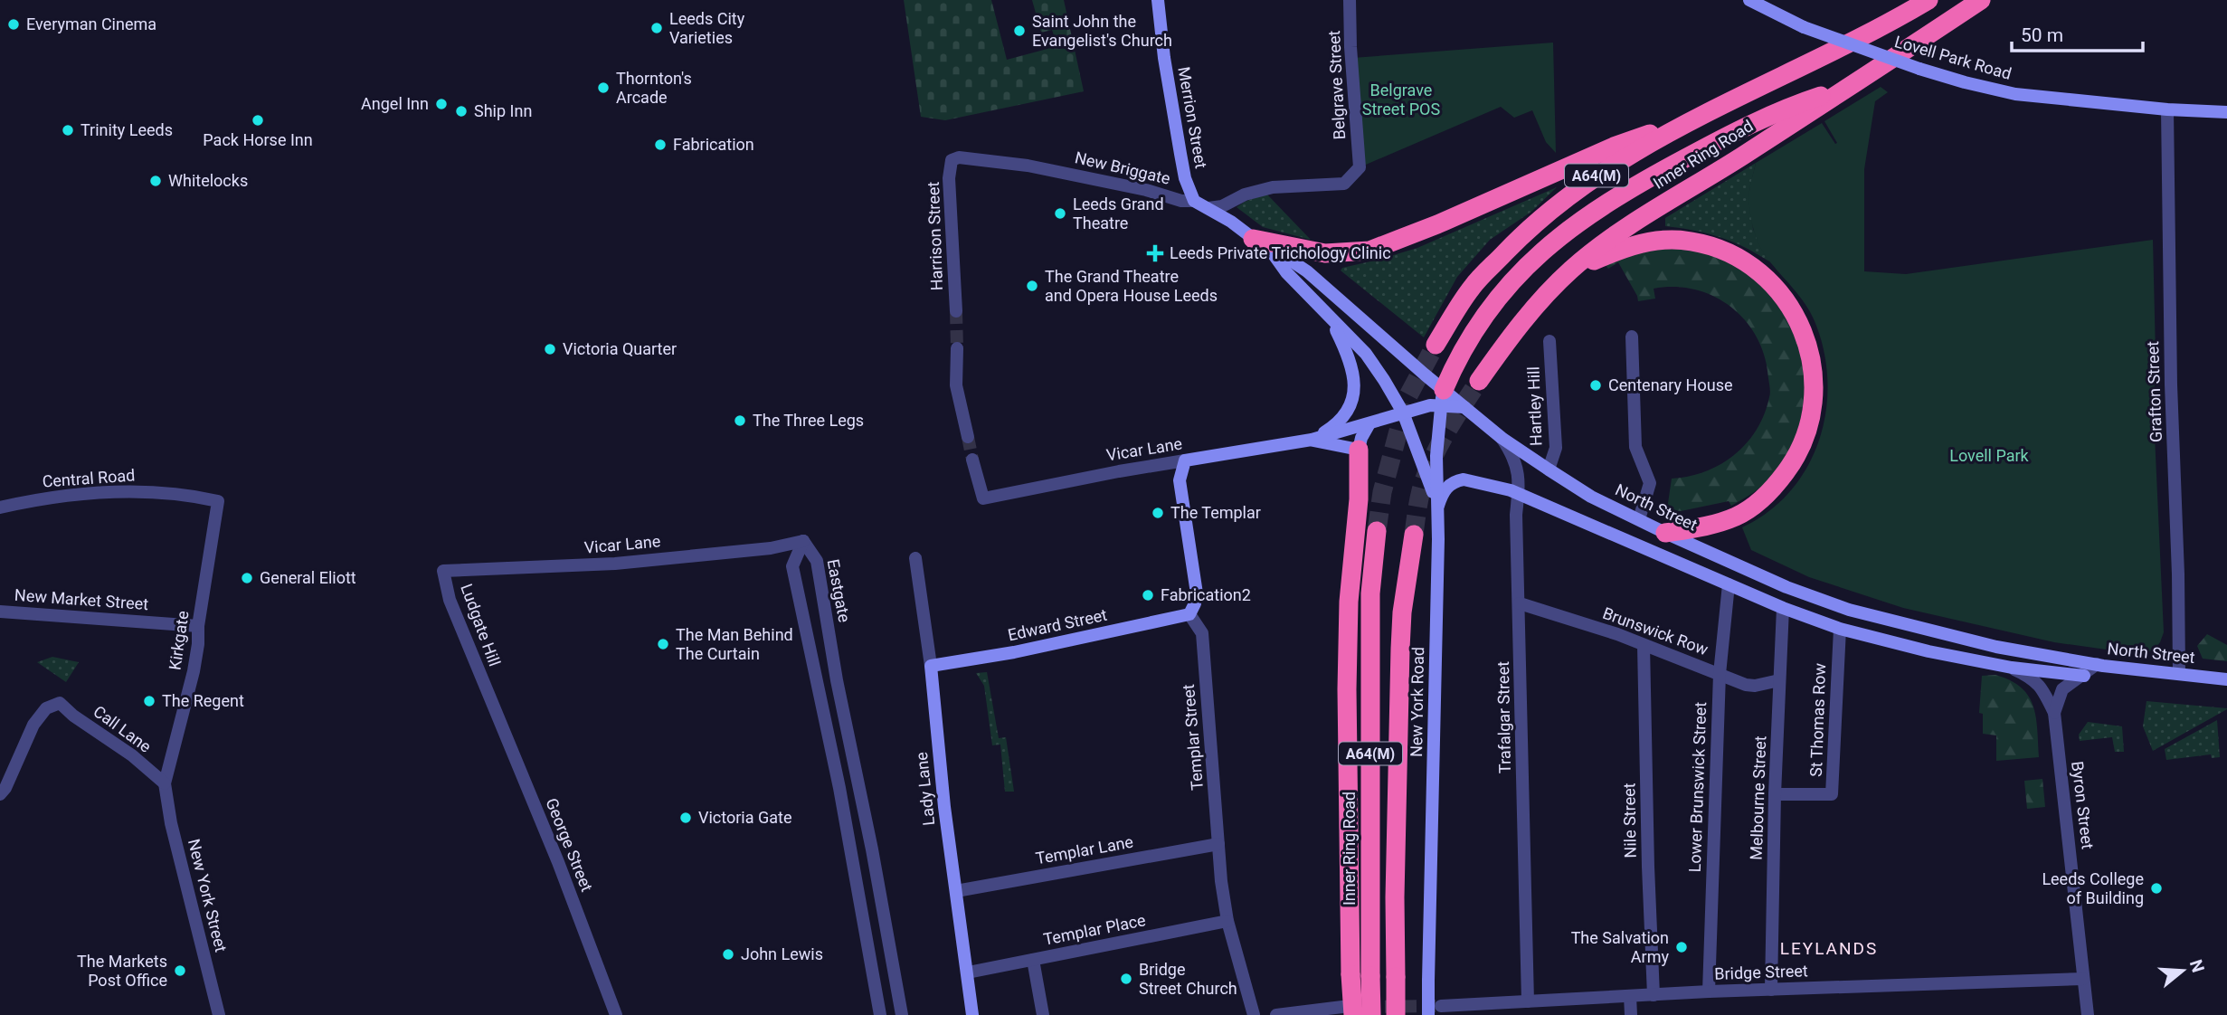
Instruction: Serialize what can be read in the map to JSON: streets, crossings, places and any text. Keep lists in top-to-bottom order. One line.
{"streets":{"highway":["Inner Ring Road","A64(M)"],"street":["Lovell Park Road","Belgrave Street","Merrion Street","New Briggate","Harrison Street","Grafton Street","Hartley Hill","Vicar Lane","Central Road","North Street","Eastgate","New Market Street","Ludgate Hill","Edward Street","Brunswick Row","Kirkgate","New York Road","Trafalgar Street","St Thomas Row","Call Lane","Templar Street","Lower Brunswick Street","Lady Lane","Melbourne Street","Byron Street","Nile Street","George Street","Templar Lane","New York Street","Templar Place","Bridge Street"]},"crossings":[["Lovell Park Road","Grafton Street"],["Belgrave Street","New Briggate"],["Merrion Street","New Briggate"],["Inner Ring Road","A64(M)"],["New Briggate","A64(M)"],["New Briggate","Harrison Street"],["New Briggate","Vicar Lane"],["New Briggate","North Street"],["New Briggate","New York Road"],["A64(M)","Vicar Lane"],["A64(M)","North Street"],["A64(M)","New York Road"],["Grafton Street","North Street"],["Hartley Hill","North Street"],["Vicar Lane","Eastgate"],["Vicar Lane","Ludgate Hill"],["Central Road","Kirkgate"],["North Street","New York Road"],["North Street","Trafalgar Street"],["New Market Street","Kirkgate"],["Ludgate Hill","George Street"],["Edward Street","Templar Street"],["Edward Street","Lady Lane"],["Brunswick Row","Trafalgar Street"],["Brunswick Row","Lower Brunswick Street"],["Brunswick Row","Melbourne Street"],["Brunswick Row","Nile Street"],["Kirkgate","Call Lane"],["Kirkgate","New York Street"],["Trafalgar Street","Bridge Street"],["St Thomas Row","Melbourne Street"],["Call Lane","New York Street"],["Templar Street","Templar Lane"],["Templar Street","Templar Place"],["Lower Brunswick Street","Bridge Street"],["Lady Lane","Templar Lane"],["Lady Lane","Templar Place"],["Melbourne Street","Bridge Street"],["Byron Street","Bridge Street"],["Nile Street","Bridge Street"]],"districts":["LEYLANDS"],"parks":["Belgrave Street POS","Lovell Park"],"places":{"other":["Everyman Cinema","Leeds City Varieties","Saint John the Evangelist's Church","Thornton's Arcade","Angel Inn","Ship Inn","Pack Horse Inn","Trinity Leeds","Fabrication","Whitelocks","Leeds Grand Theatre","The Grand Theatre and Opera House Leeds","Victoria Quarter","Centenary House","The Three Legs","The Templar","General Eliott","Fabrication2","The Man Behind The Curtain","The Regent","Victoria Gate","Leeds College of Building","The Salvation Army","John Lewis","The Markets Post Office","Bridge Street Church"],"health":["Leeds Private Trichology Clinic"]},"scale_bar":"50 m","north":"right"}
